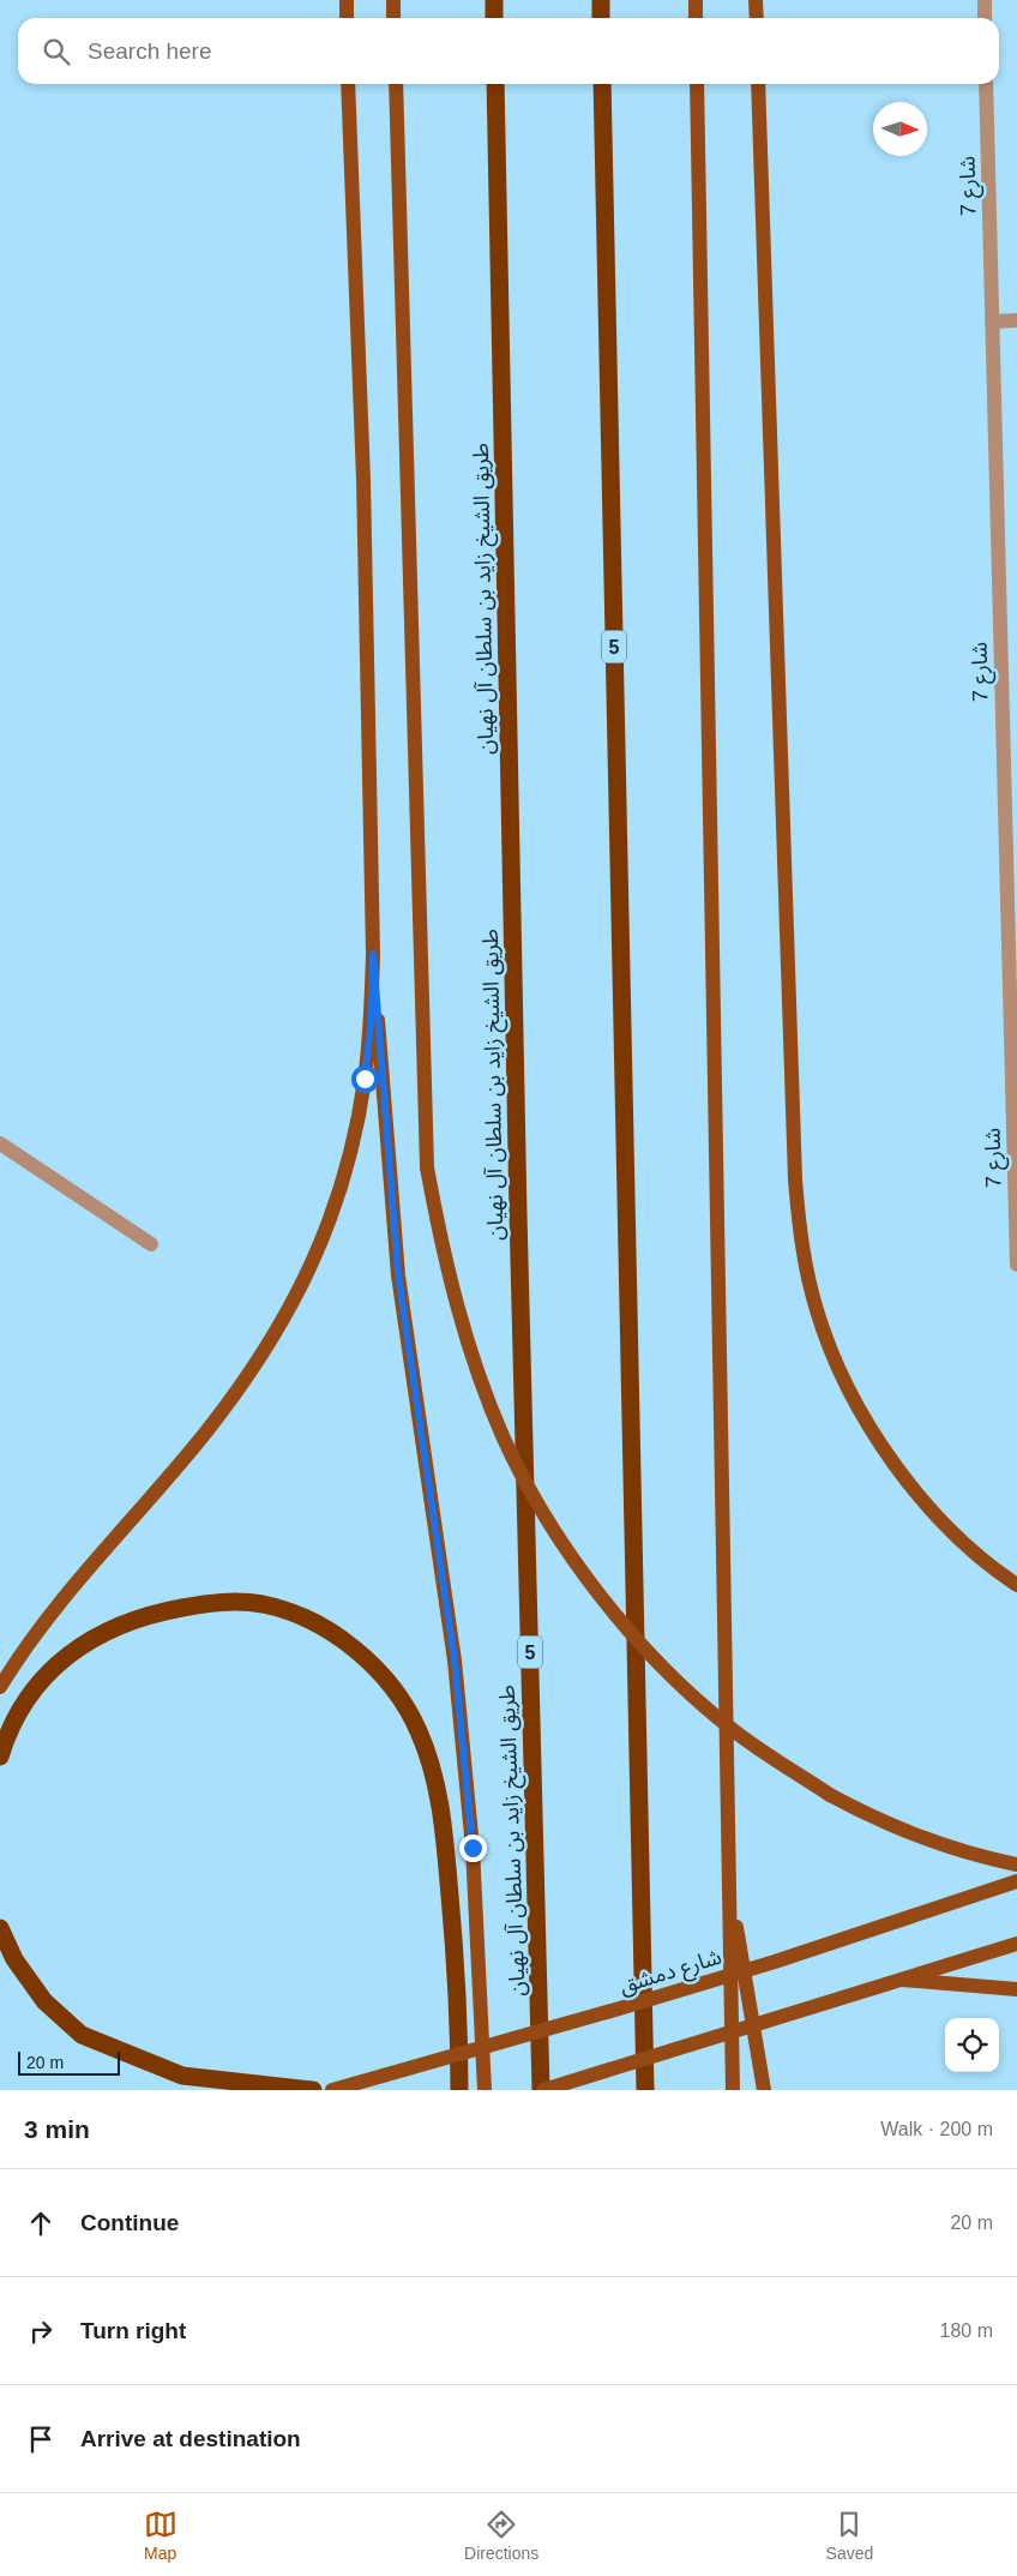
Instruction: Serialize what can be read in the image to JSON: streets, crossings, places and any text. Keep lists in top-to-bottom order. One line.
{"streets":{"highway":["طريق الشيخ زايد بن سلطان آل نهيان","5"],"main road":["شارع دمشق"],"street":["شارع 7"]},"scale_bar":"20 m","north":"right","page":{"search":"Search here","scale":"20 m","heading":["3 min","Walk · 200 m"],"list":[["Continue","20 m"],["Turn right","180 m"],"Arrive at destination"],"nav":["Map","Directions","Saved"]}}
